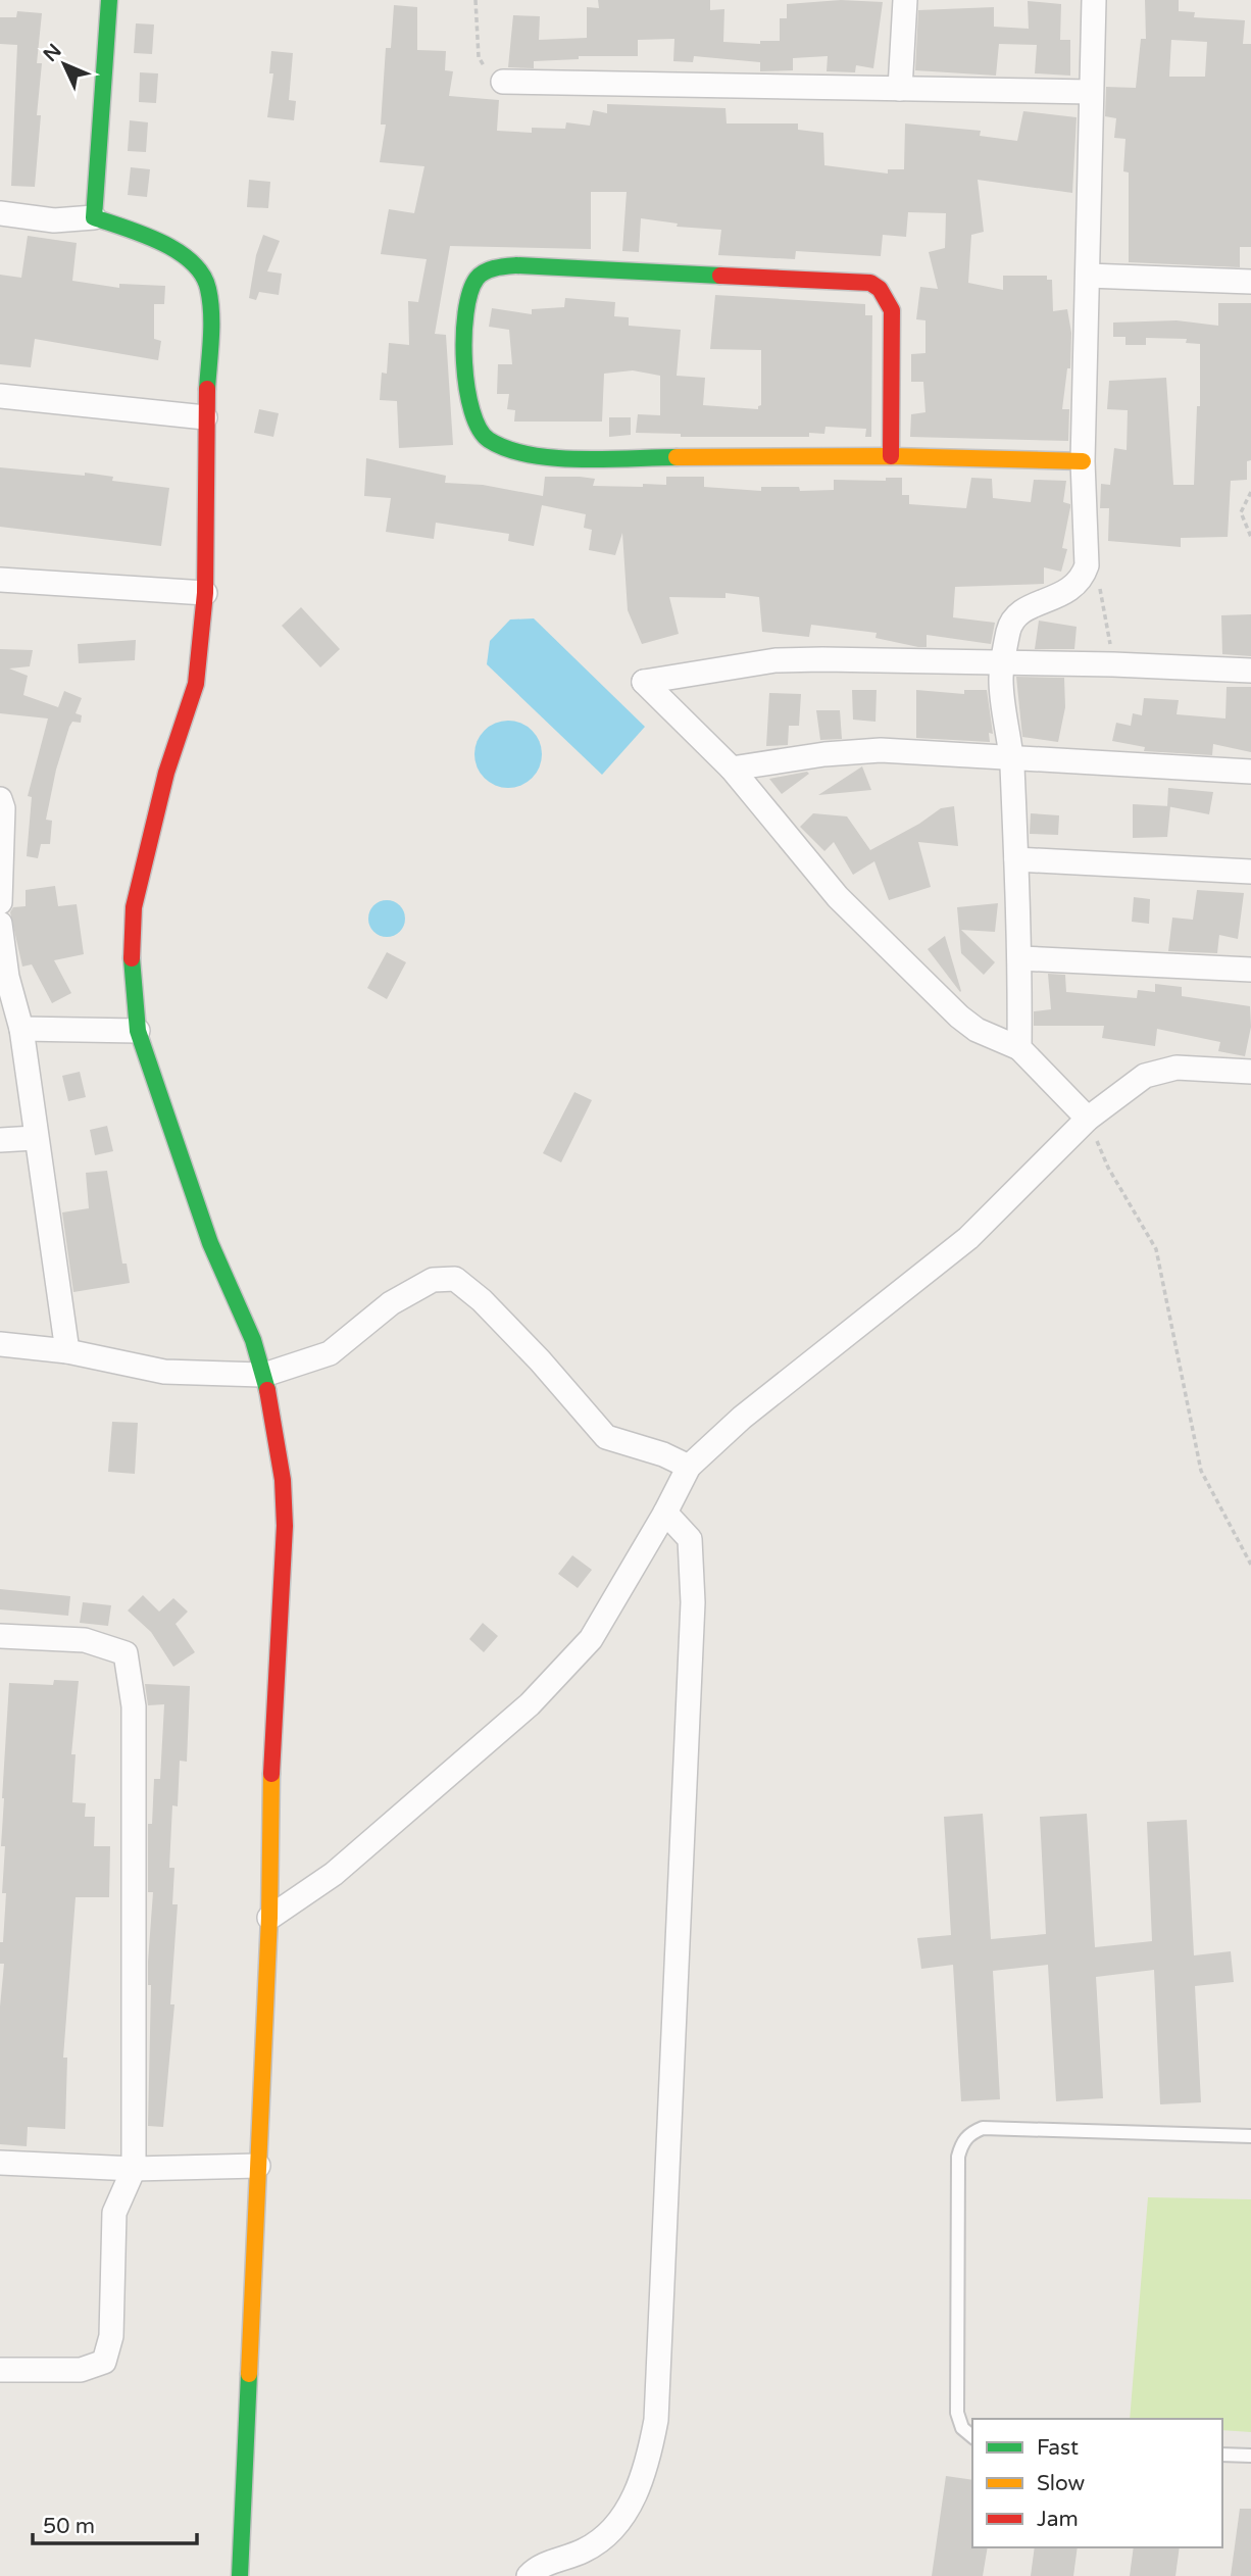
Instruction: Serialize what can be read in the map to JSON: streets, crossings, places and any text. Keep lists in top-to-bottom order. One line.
{"legend":["Fast","Slow","Jam"],"scale_bar":"50 m","north":"top left"}
